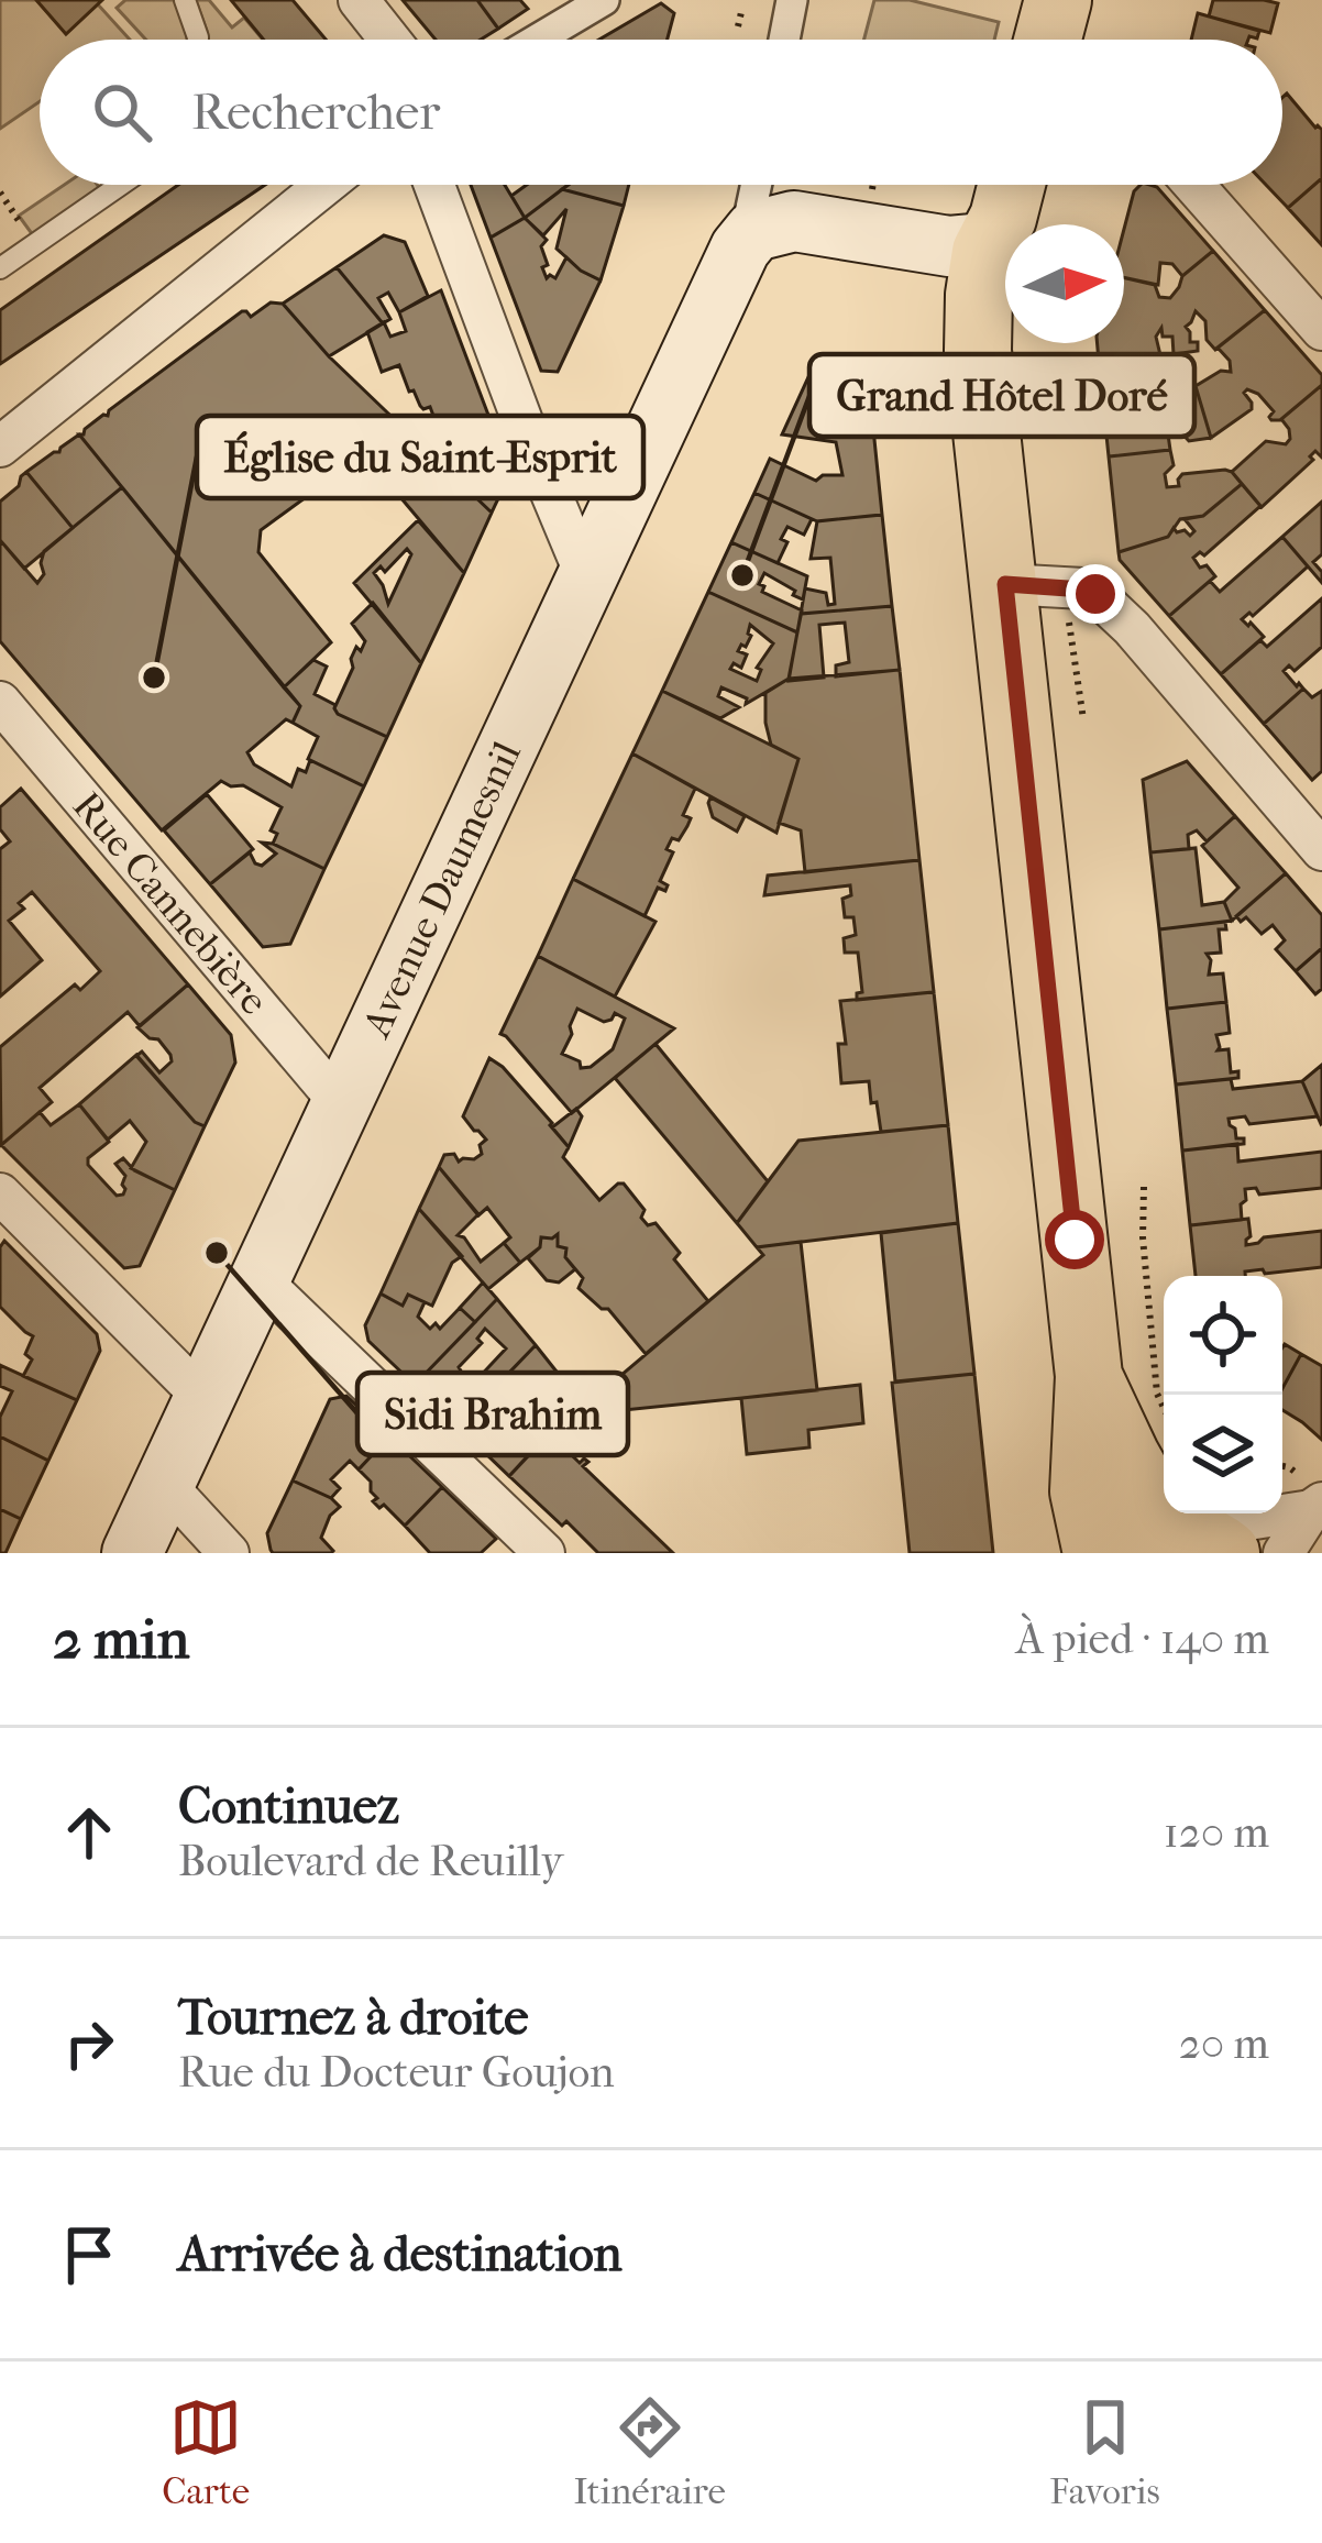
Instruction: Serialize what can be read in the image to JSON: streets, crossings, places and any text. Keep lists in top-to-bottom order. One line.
{"streets":{"main road":["Avenue Daumesnil"],"street":["Rue Cannebière"]},"crossings":[["Avenue Daumesnil","Rue Cannebière"]],"places":["Grand Hôtel Doré","Église du Saint-Esprit","Sidi Brahim"],"north":"right","page":{"search":"Rechercher","heading":["2 min","À pied · 140 m"],"list":[["Continuez","Boulevard de Reuilly","120 m"],["Tournez à droite","Rue du Docteur Goujon","20 m"],"Arrivée à destination"],"nav":["Carte","Itinéraire","Favoris"]}}
